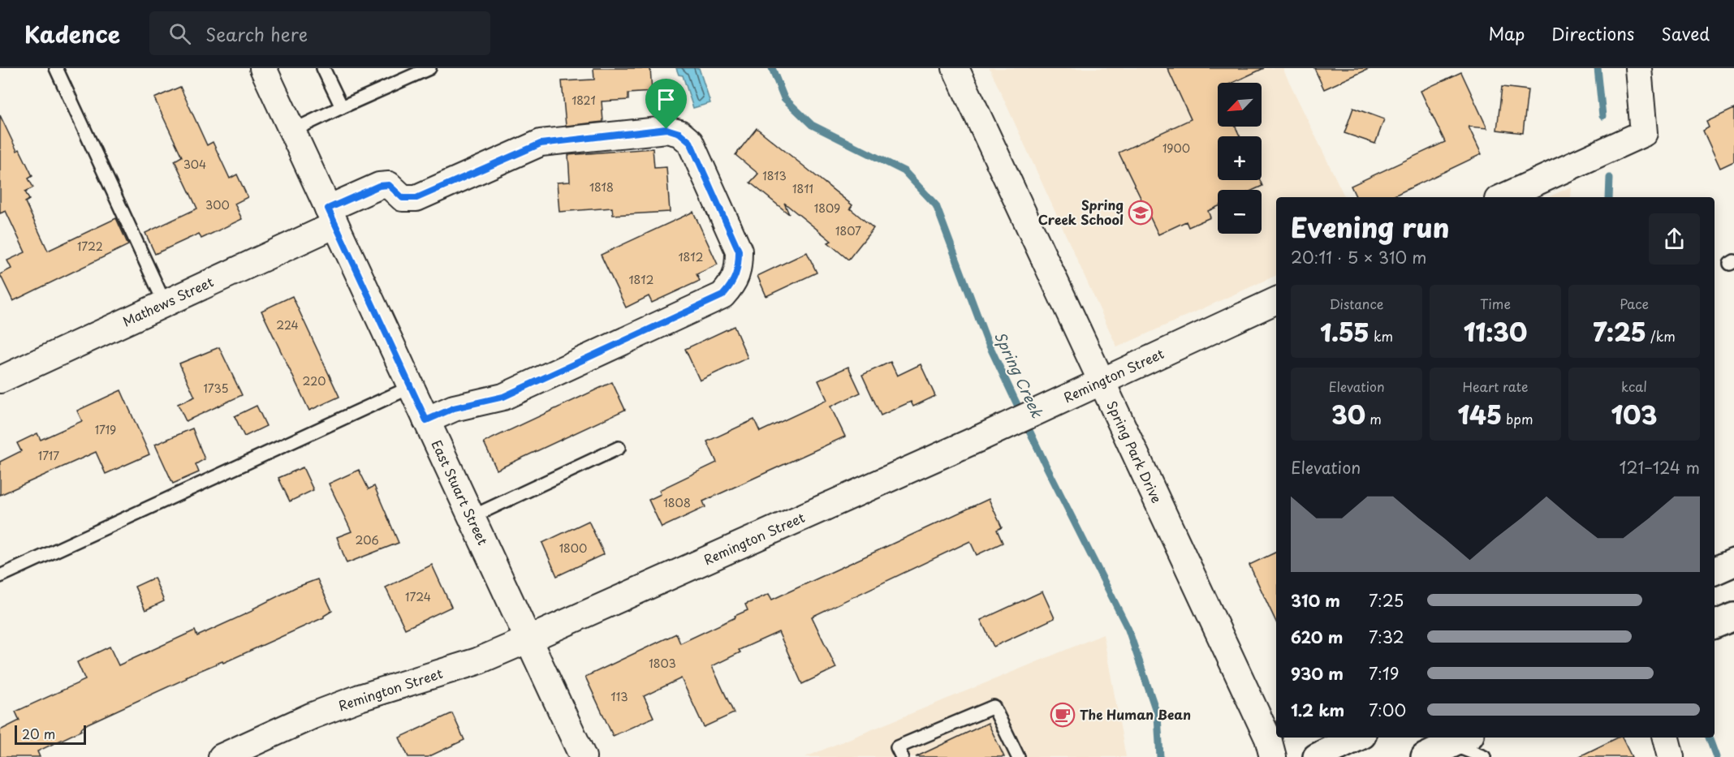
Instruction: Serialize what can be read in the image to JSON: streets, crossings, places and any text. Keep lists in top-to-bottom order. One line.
{"streets":{"street":["Mathews Street","Remington Street","Spring Park Drive","East Stuart Street"]},"crossings":[["Mathews Street","East Stuart Street"],["Remington Street","Spring Park Drive"],["Remington Street","East Stuart Street"]],"water":["Spring Creek"],"places":{"school or university":["Spring Creek School"],"cafe":["The Human Bean"]},"house_numbers":["1821","1900","304","1813","1818","1811","300","1809","1807","1722","1812","1812","224","220","1735","1719","1717","1808","206","1800","1724","1803","113"],"scale_bar":"20 m","north":"bottom left","page":{"header":"Kadence","search":"Search here","nav":["Map","Directions","Saved"],"map_buttons":["+","−"],"heading":["Evening run","20:11 · 5 × 310 m"],"stats":[["Distance","1.55 km"],["Time","11:30"],["Pace","7:25 /km"],["Elevation","30 m"],["Heart rate","145 bpm"],["kcal","103"]],"chart":["Elevation","121–124 m"],"list":[{"name":"310 m","note":"7:25"},{"name":"620 m","note":"7:32"},{"name":"930 m","note":"7:19"},{"name":"1.2 km","note":"7:00"}],"scale":"20 m"}}
